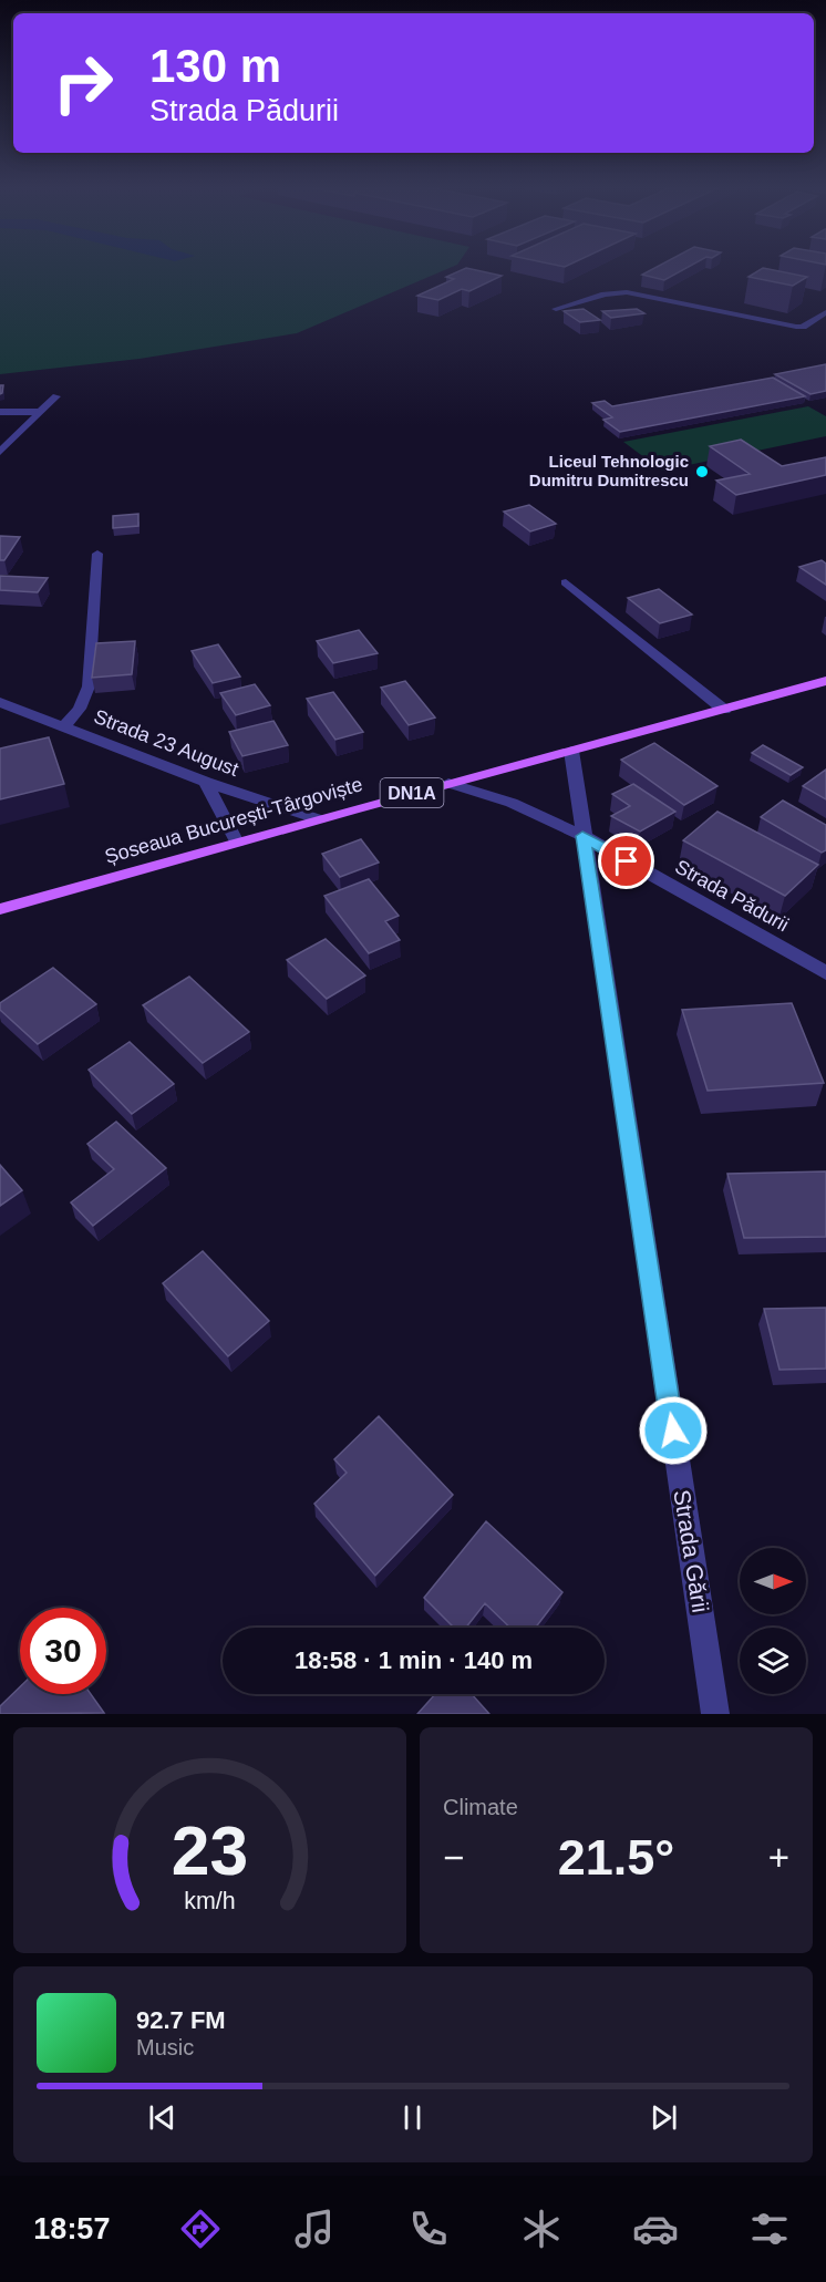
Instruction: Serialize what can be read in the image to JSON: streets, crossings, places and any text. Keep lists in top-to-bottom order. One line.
{"streets":{"main road":["DN1A","Șoseaua București-Târgoviște"],"street":["Strada 23 August","Strada Pădurii","Strada Gării"]},"crossings":[["Strada 23 August","Șoseaua București-Târgoviște"],["Șoseaua București-Târgoviște","Strada Pădurii"],["Șoseaua București-Târgoviște","Strada Gării"],["Strada Pădurii","Strada Gării"]],"places":["Liceul Tehnologic Dumitru Dumitrescu"],"north":"right","page":{"turn":["130 m","Strada Pădurii"],"limit":"30","trip":"18:58 · 1 min · 140 m","tile":"Climate","heat":["−","21.5°","+"],"song":["92.7 FM","Music"],"tabs":"18:57","gauge":["23","km/h"]}}
